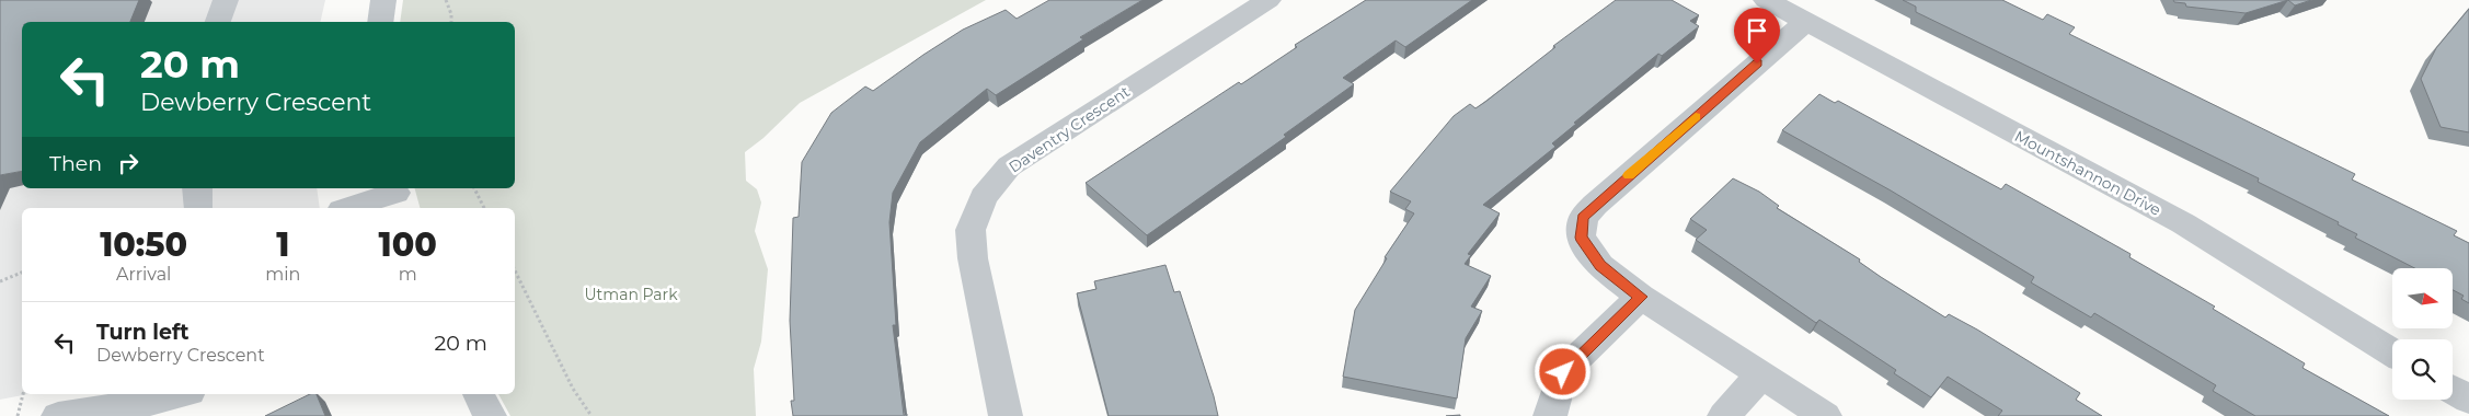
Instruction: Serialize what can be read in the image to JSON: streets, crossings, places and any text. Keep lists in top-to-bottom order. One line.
{"streets":{"street":["Daventry Crescent","Mountshannon Drive"]},"parks":["Utman Park"],"north":"right","page":{"turn":["20 m","Dewberry Crescent"],"then":"Then","eta":["10:50","Arrival","1","min","100","m"],"list":[{"name":"Turn left","note":"Dewberry Crescent","value":"20 m"}]}}
